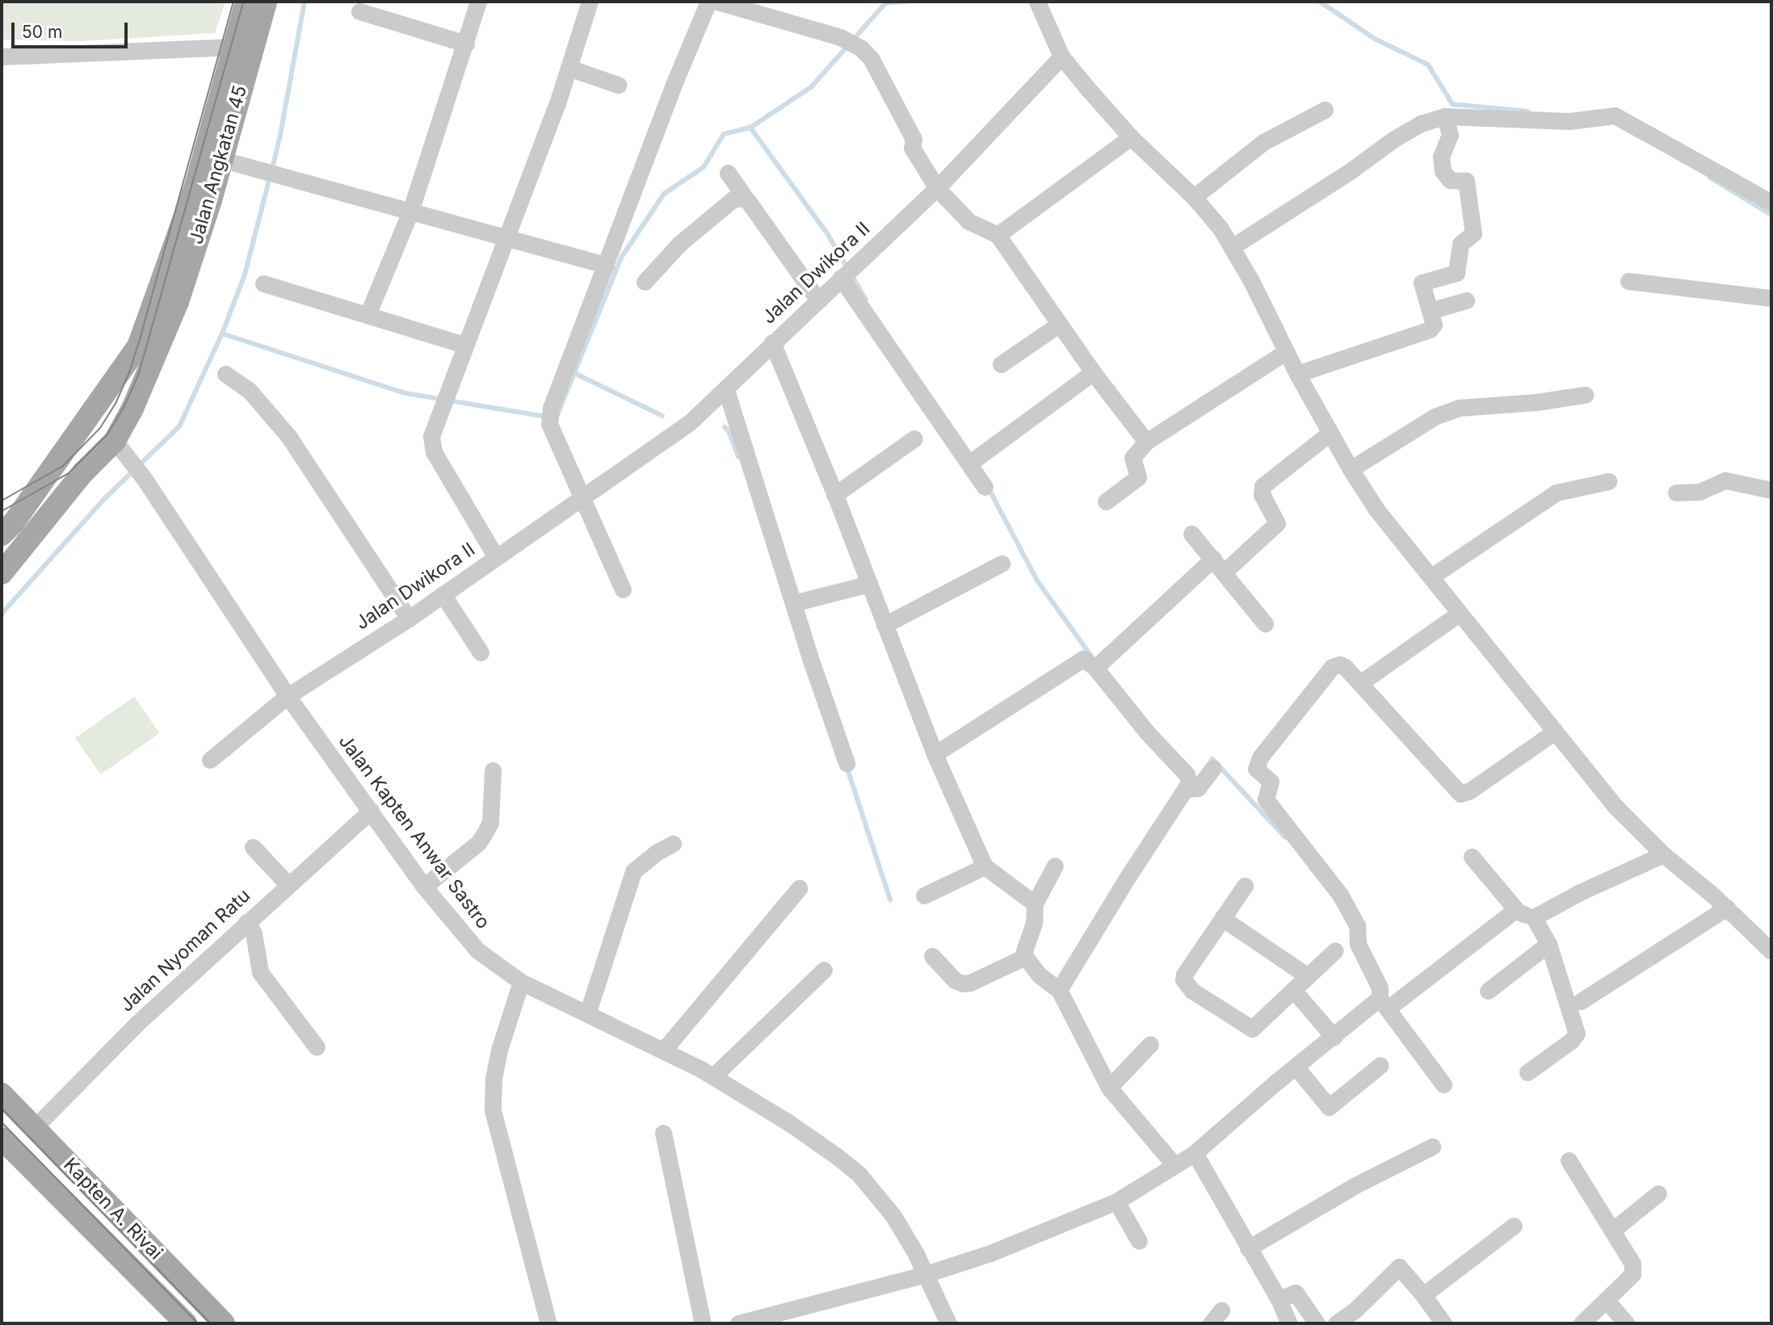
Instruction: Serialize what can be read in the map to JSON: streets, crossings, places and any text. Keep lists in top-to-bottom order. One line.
{"streets":{"main road":["Jalan Angkatan 45","Kapten A. Rivai"],"street":["Jalan Dwikora II","Jalan Kapten Anwar Sastro","Jalan Nyoman Ratu"]},"crossings":[["Jalan Angkatan 45","Jalan Kapten Anwar Sastro"],["Jalan Dwikora II","Jalan Kapten Anwar Sastro"],["Jalan Kapten Anwar Sastro","Jalan Nyoman Ratu"],["Jalan Nyoman Ratu","Kapten A. Rivai"]],"scale_bar":"50 m"}
